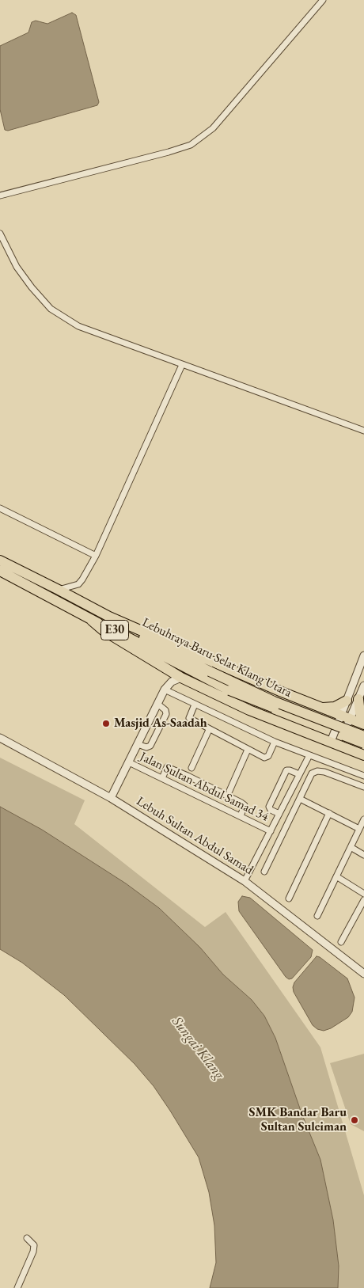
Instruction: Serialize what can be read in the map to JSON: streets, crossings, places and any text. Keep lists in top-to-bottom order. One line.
{"streets":{"highway":["E30","Lebuhraya Baru Selat Klang Utara"],"street":["Jalan Sultan Abdul Samad 34","Lebuh Sultan Abdul Samad"]},"water":["Sungai Klang"],"places":["Masjid As-Saadah","SMK Bandar Baru Sultan Suleiman"]}
